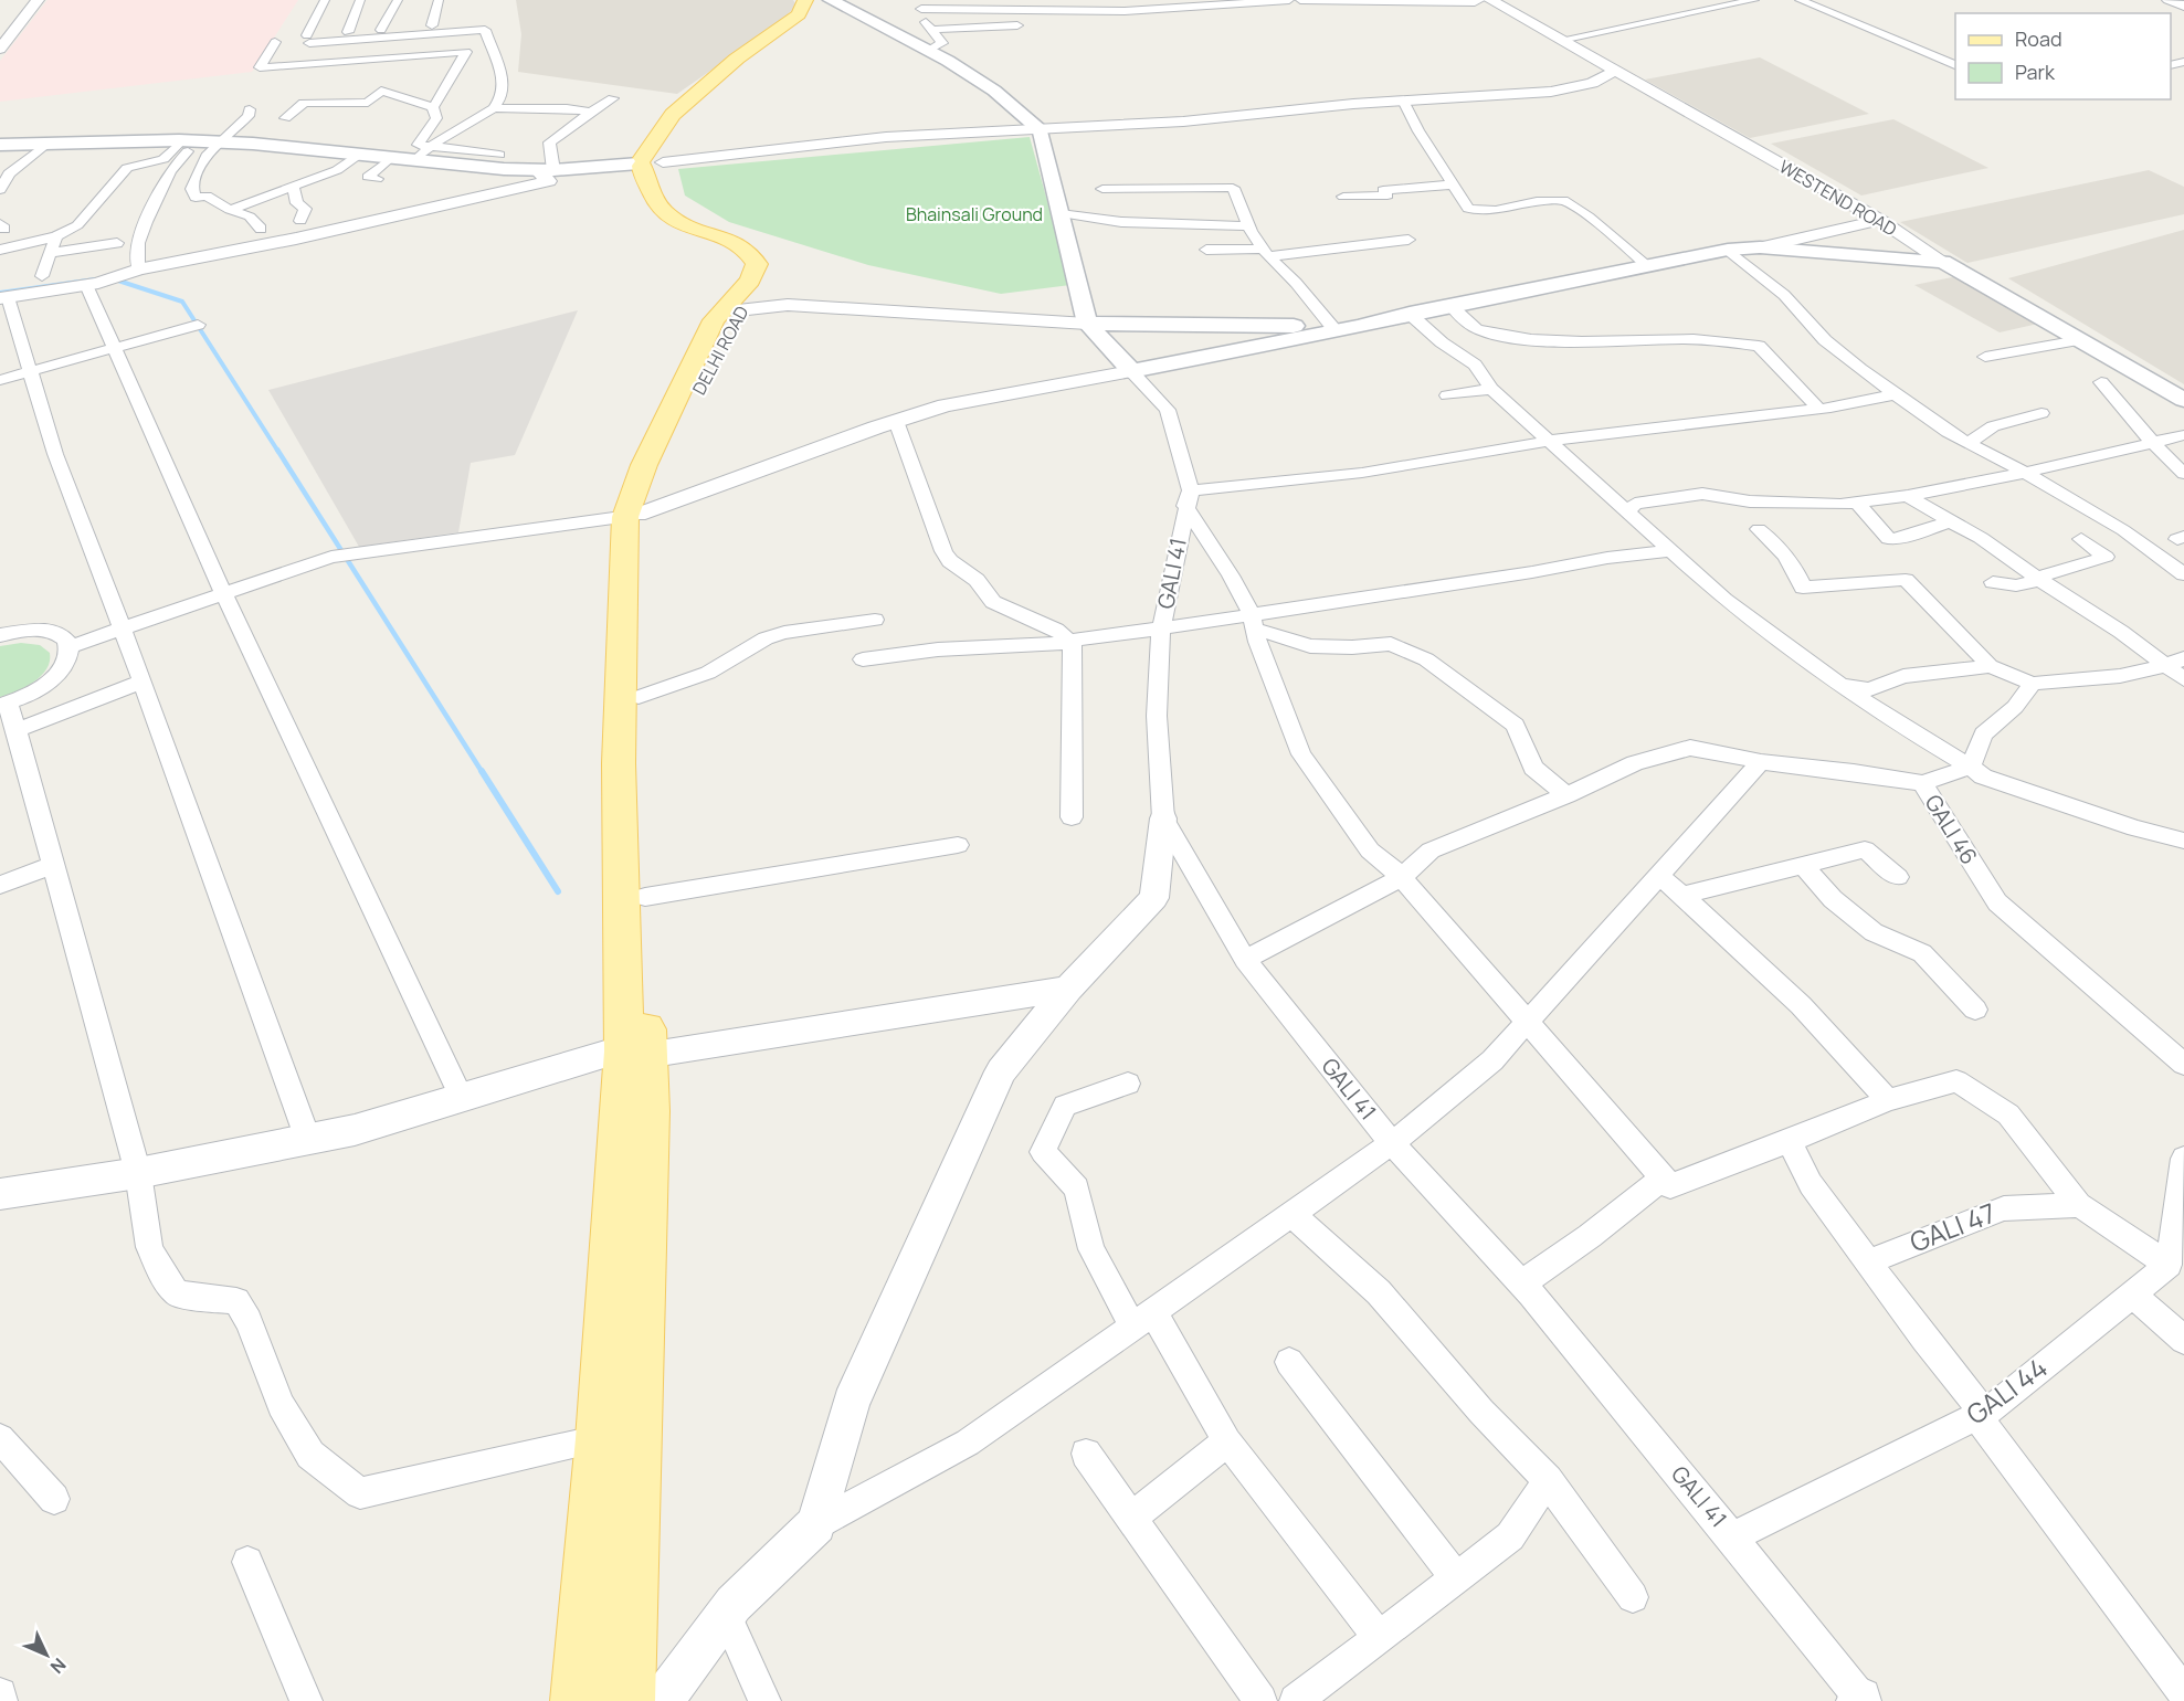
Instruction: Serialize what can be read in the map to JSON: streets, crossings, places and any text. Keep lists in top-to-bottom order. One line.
{"streets":{"main road":["WESTEND ROAD"],"street":["GALI 41","GALI 46","GALI 47","GALI 44"]},"crossings":[["GALI 41","GALI 44"]],"parks":["Bhainsali Ground"],"legend":["Road","Park"],"north":"bottom right"}
